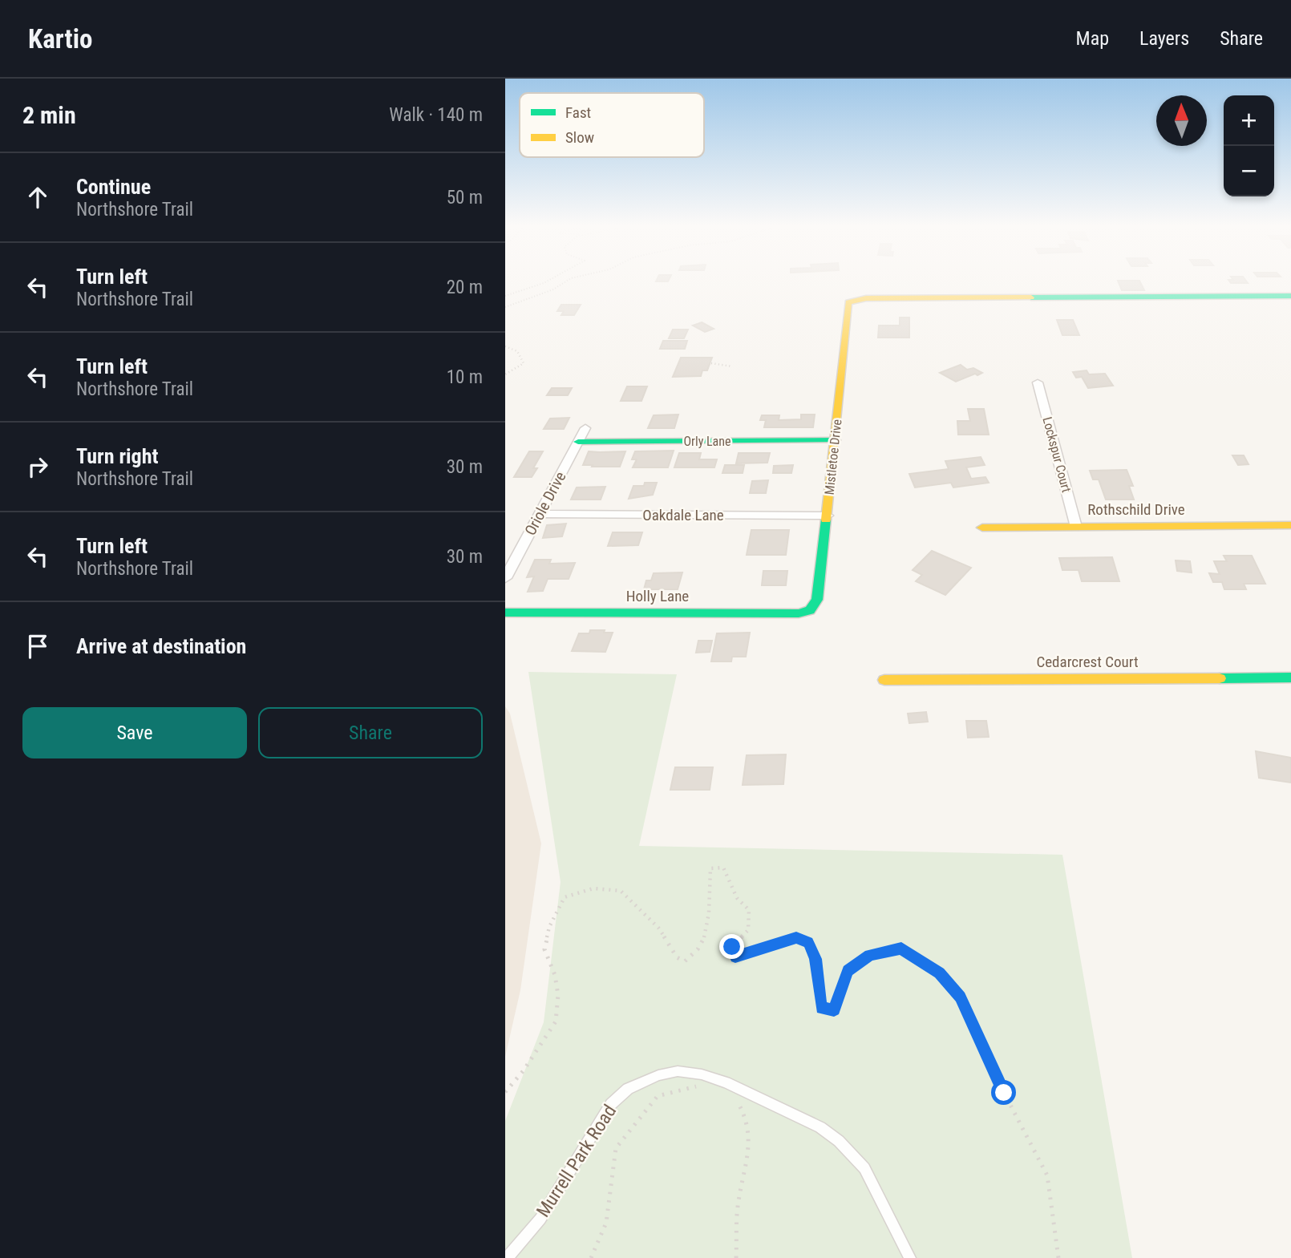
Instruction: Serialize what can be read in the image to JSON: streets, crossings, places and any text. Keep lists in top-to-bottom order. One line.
{"streets":{"street":["Orly Lane","Lockspur Court","Mistletoe Drive","Oriole Drive","Rothschild Drive","Oakdale Lane","Holly Lane","Cedarcrest Court"],"lane":["Murrell Park Road"]},"crossings":[["Orly Lane","Mistletoe Drive"],["Orly Lane","Oriole Drive"],["Lockspur Court","Rothschild Drive"],["Mistletoe Drive","Oakdale Lane"],["Mistletoe Drive","Holly Lane"],["Oriole Drive","Oakdale Lane"]],"legend":["Fast","Slow"],"north":"top","page":{"header":"Kartio","nav":["Map","Layers","Share"],"heading":["2 min","Walk · 140 m"],"map_buttons":["+","−"],"list":[["Continue","Northshore Trail","50 m"],["Turn left","Northshore Trail","20 m"],["Turn left","Northshore Trail","10 m"],["Turn right","Northshore Trail","30 m"],["Turn left","Northshore Trail","30 m"],"Arrive at destination"],"buttons":["Save","Share"]}}
